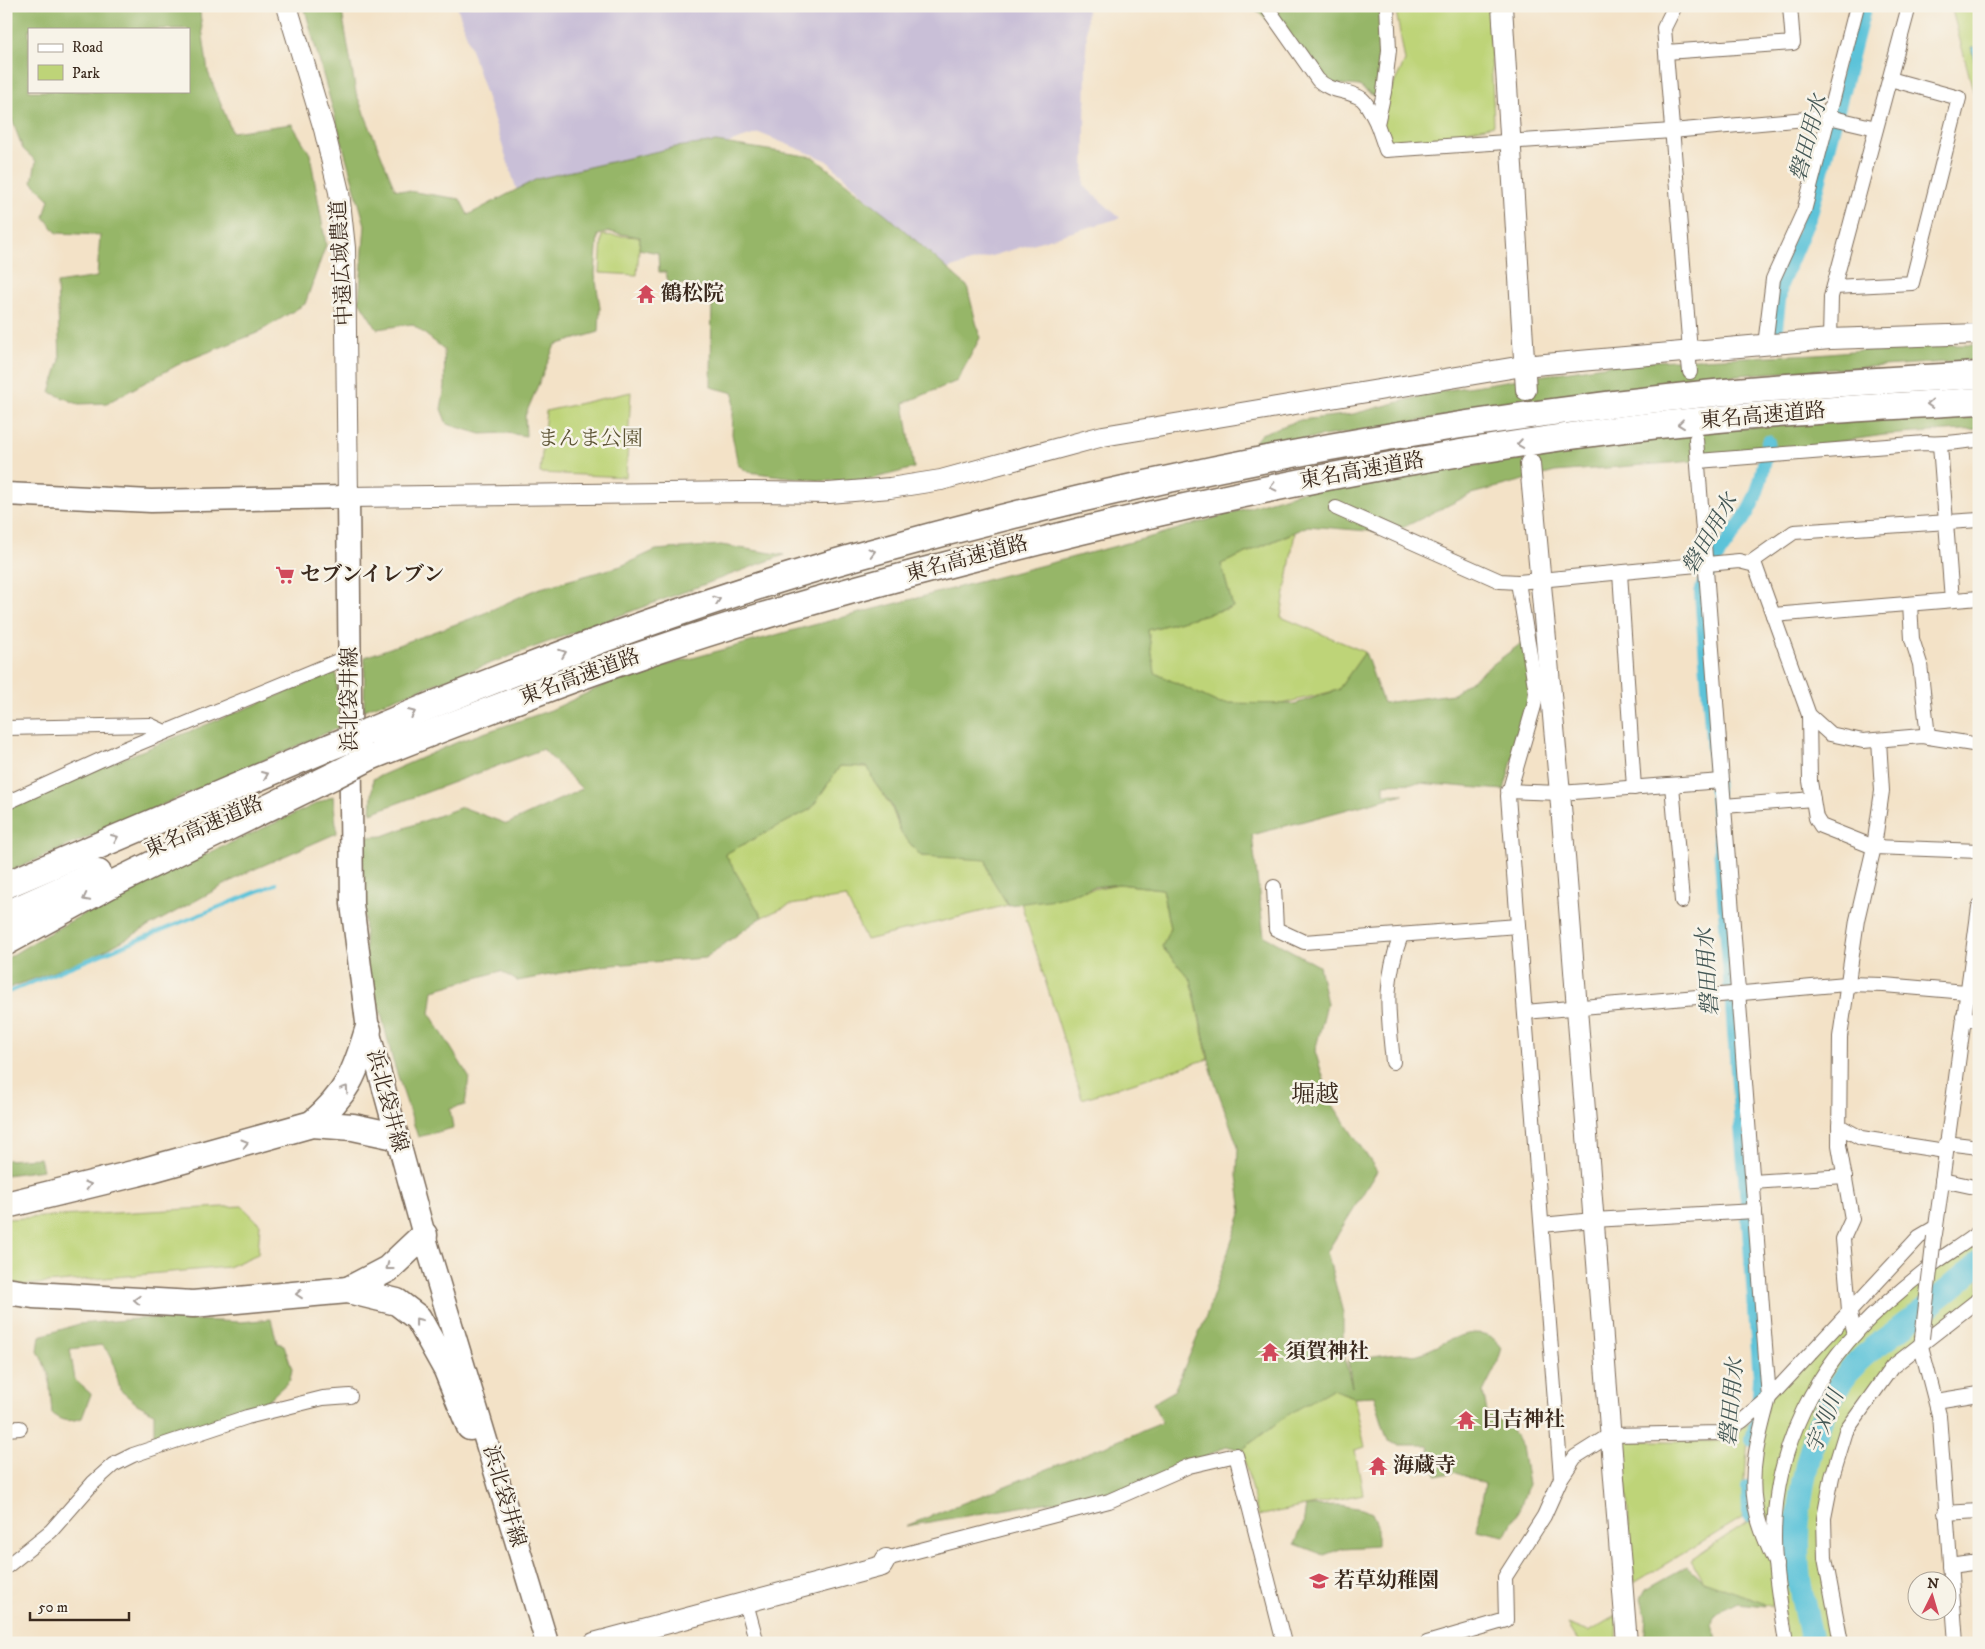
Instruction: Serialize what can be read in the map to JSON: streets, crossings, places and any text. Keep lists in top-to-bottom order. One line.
{"streets":{"highway":["東名高速道路"],"main road":["浜北袋井線"],"street":["中遠広域農道"]},"crossings":[["中遠広域農道","浜北袋井線"]],"districts":["堀越"],"water":["磐田用水","宇刈川"],"parks":["まんま公園"],"places":{"temple":["鶴松院","須賀神社","日吉神社","海蔵寺"],"supermarket":["セブンイレブン"],"school or university":["若草幼稚園"]},"legend":["Road","Park"],"scale_bar":"50 m","north":"top"}
